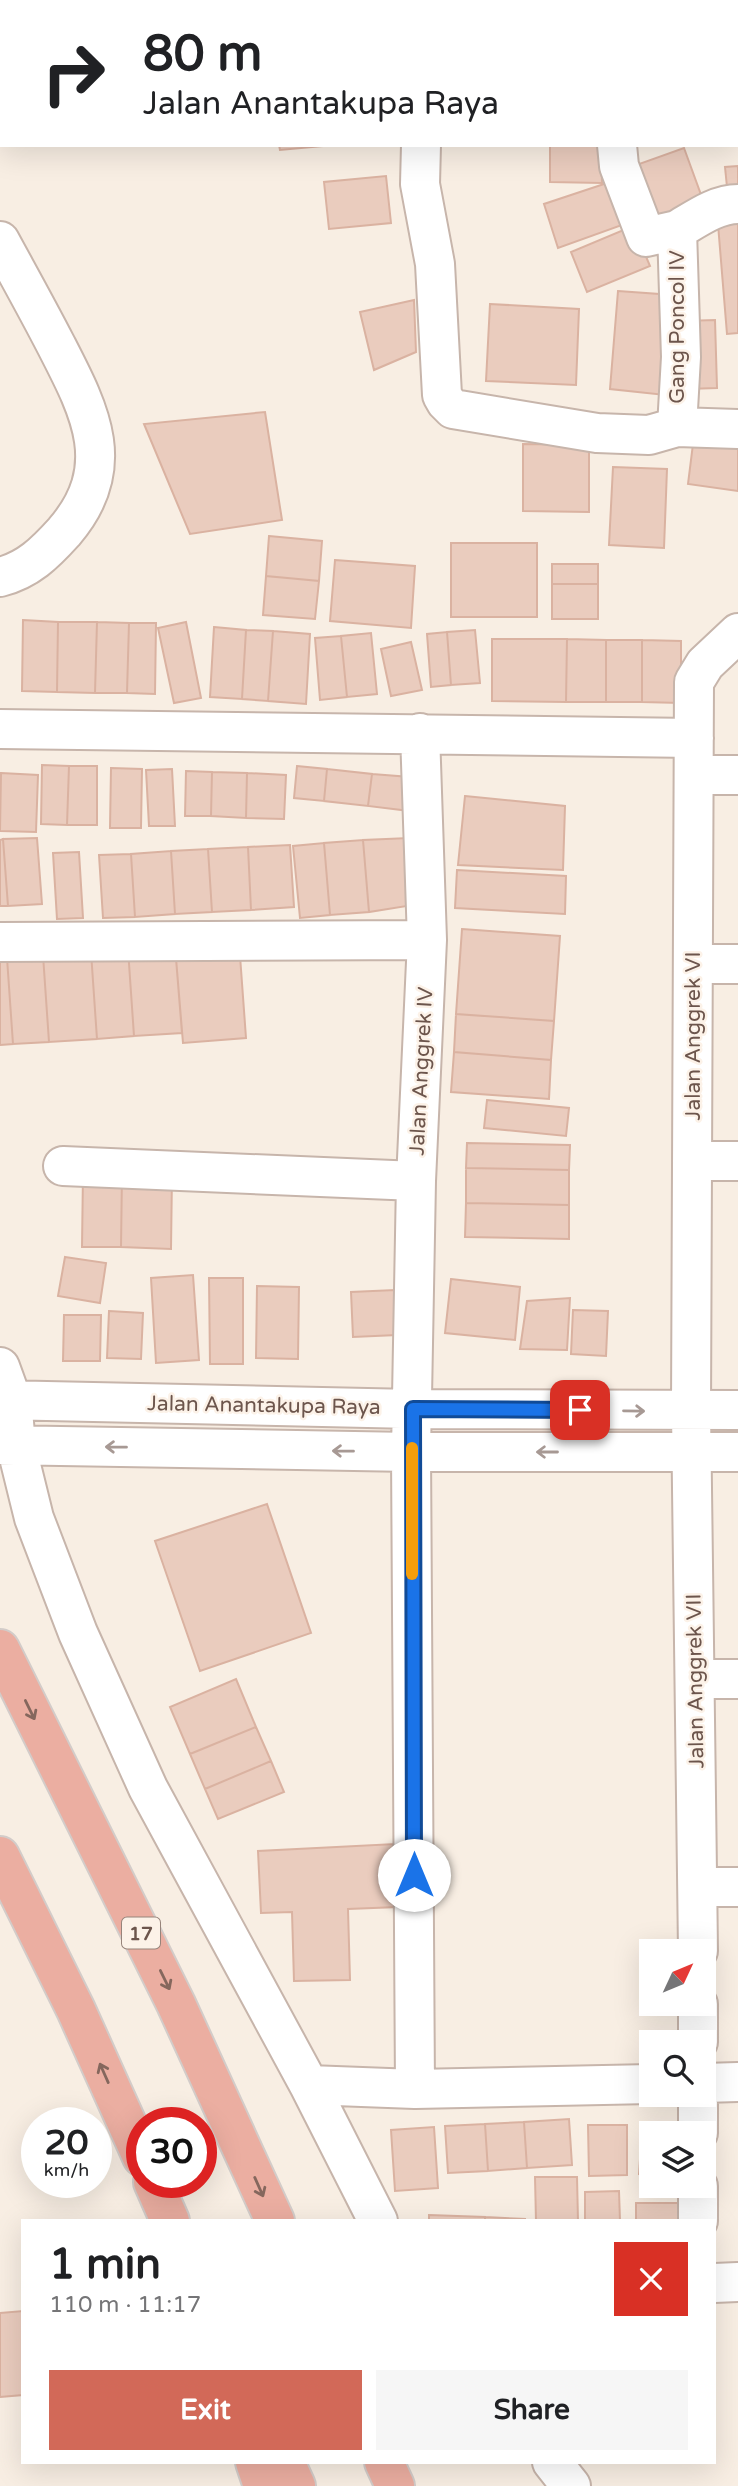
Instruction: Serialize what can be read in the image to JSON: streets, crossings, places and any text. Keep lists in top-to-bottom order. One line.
{"streets":{"highway":["17"],"street":["Gang Poncol IV","Jalan Anggrek VI","Jalan Anggrek IV","Jalan Anantakupa Raya","Jalan Anggrek VII"]},"crossings":[["Jalan Anggrek VI","Jalan Anantakupa Raya"],["Jalan Anggrek VI","Jalan Anggrek VII"],["Jalan Anggrek IV","Jalan Anantakupa Raya"],["Jalan Anantakupa Raya","Jalan Anggrek VII"]],"north":"top right","page":{"turn":["80 m","Jalan Anantakupa Raya"],"speed":"20 km/h","limit":"30","heading":["1 min","110 m · 11:17"],"buttons":["Exit","Share"]}}
